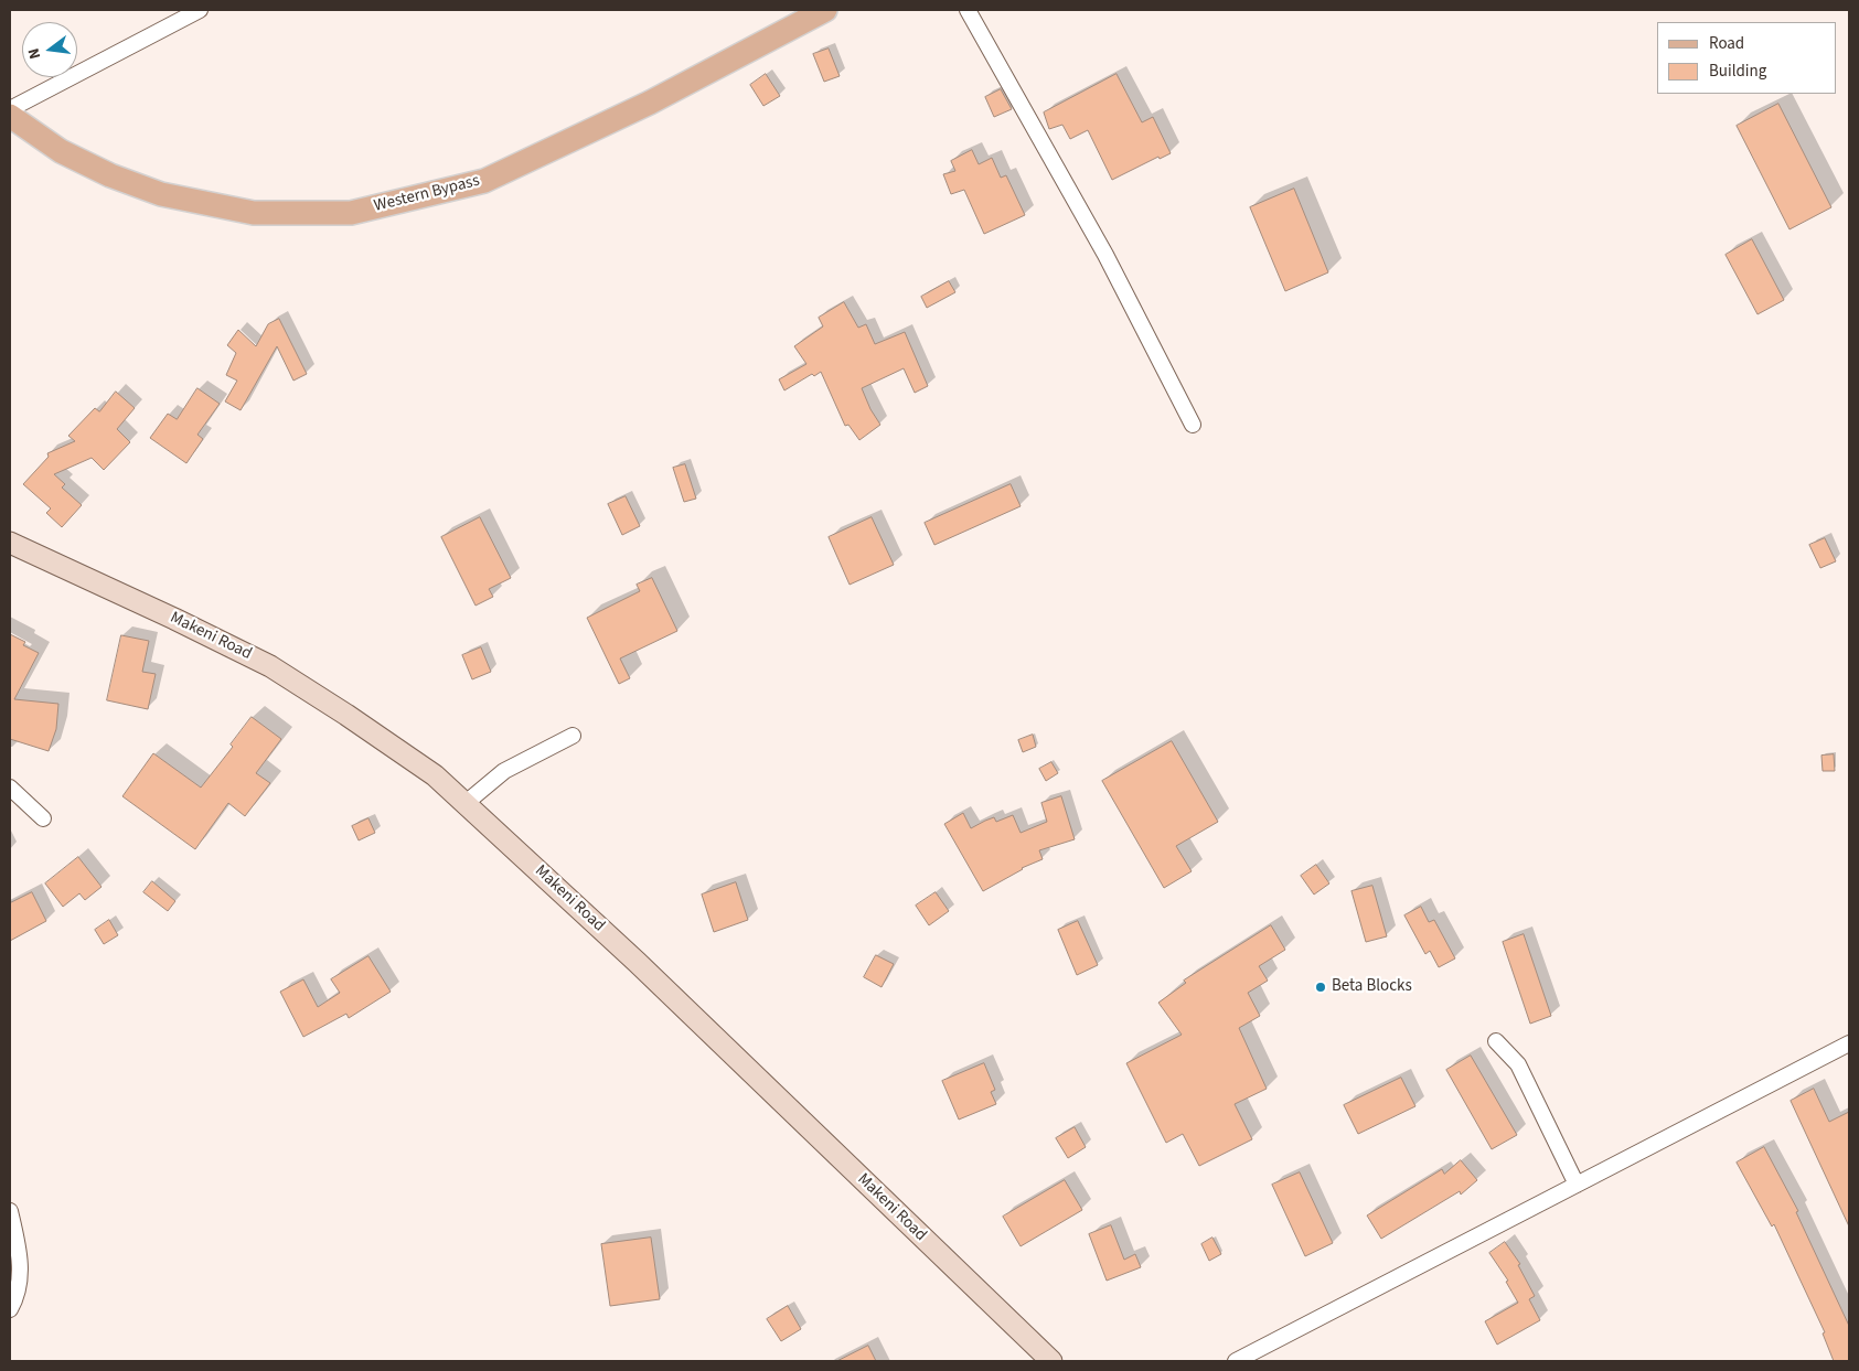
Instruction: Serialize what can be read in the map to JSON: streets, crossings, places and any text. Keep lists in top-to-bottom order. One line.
{"streets":{"main road":["Western Bypass","Makeni Road"]},"places":["Beta Blocks"],"legend":["Road","Building"],"north":"left"}
